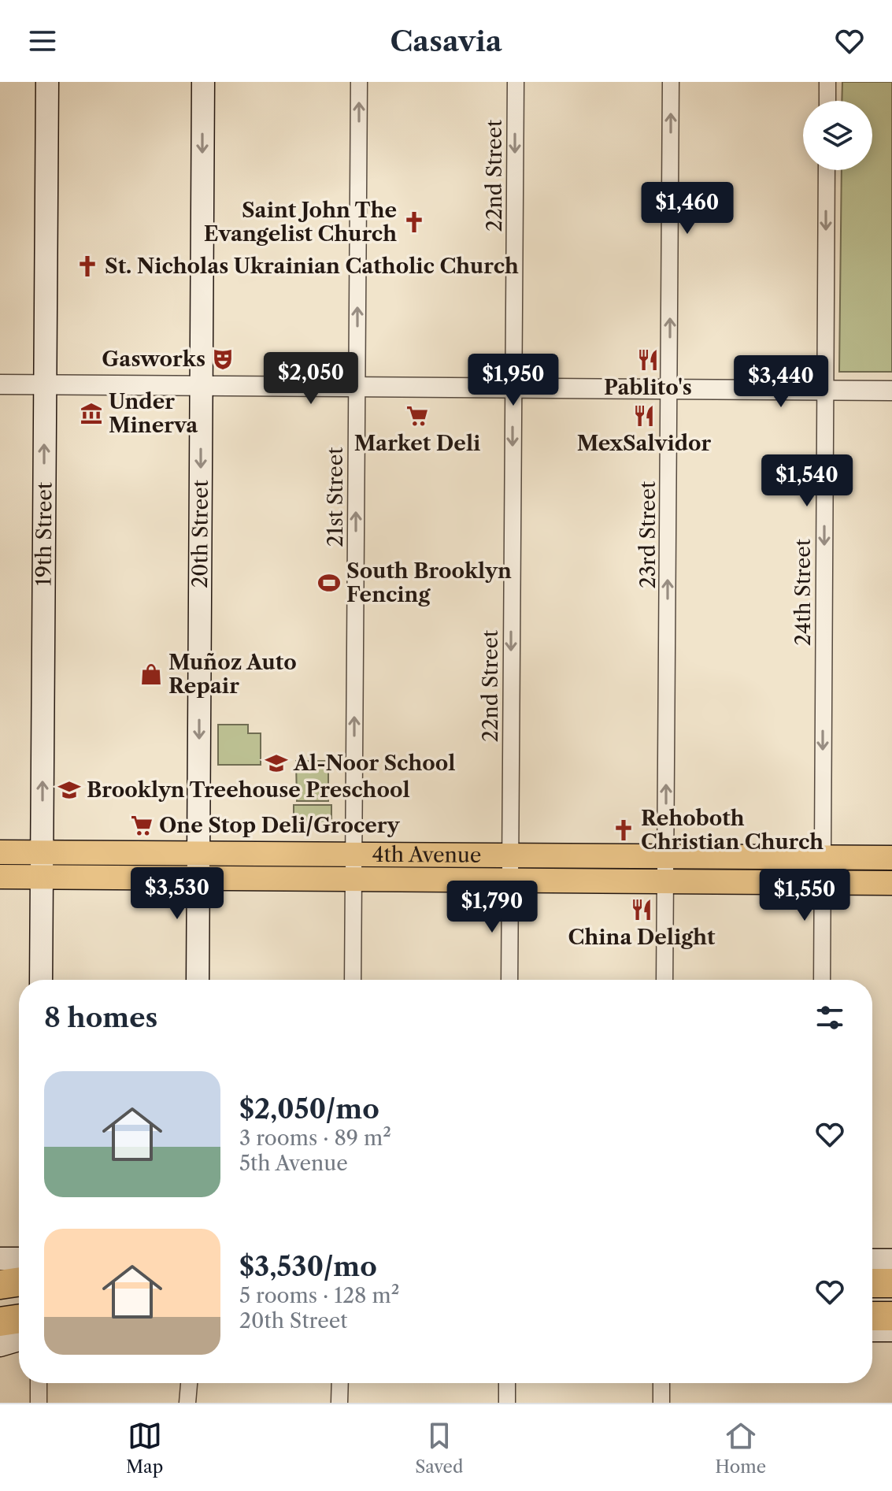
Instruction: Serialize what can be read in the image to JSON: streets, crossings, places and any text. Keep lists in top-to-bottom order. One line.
{"streets":{"main road":["19th Street","20th Street","4th Avenue"],"street":["22nd Street","21st Street","23rd Street","24th Street"]},"crossings":[["22nd Street","4th Avenue"],["21st Street","4th Avenue"],["19th Street","4th Avenue"],["20th Street","4th Avenue"],["23rd Street","4th Avenue"],["24th Street","4th Avenue"]],"one_way":["22nd Street","21st Street","19th Street","20th Street","23rd Street","24th Street"],"places":{"church":["Saint John The Evangelist Church","St. Nicholas Ukrainian Catholic Church","Rehoboth Christian Church"],"theatre":["Gasworks"],"restaurant":["Pablito's","MexSalvidor","China Delight"],"museum":["Under Minerva"],"supermarket":["Market Deli","One Stop Deli/Grocery"],"sports":["South Brooklyn Fencing"],"shop":["Muñoz Auto Repair"],"school or university":["Al-Noor School","Brooklyn Treehouse Preschool"]},"page":{"header":"Casavia","price":["$1,460","$2,050","$1,950","$3,440","$1,540","$3,530","$1,550","$1,790"],"heading":"8 homes","list":[{"name":"$2,050/mo","note":"3 rooms · 89 m² · 5th Avenue"},{"name":"$3,530/mo","note":"5 rooms · 128 m² · 20th Street"}],"tabs":["Map","Saved","Home"]}}
